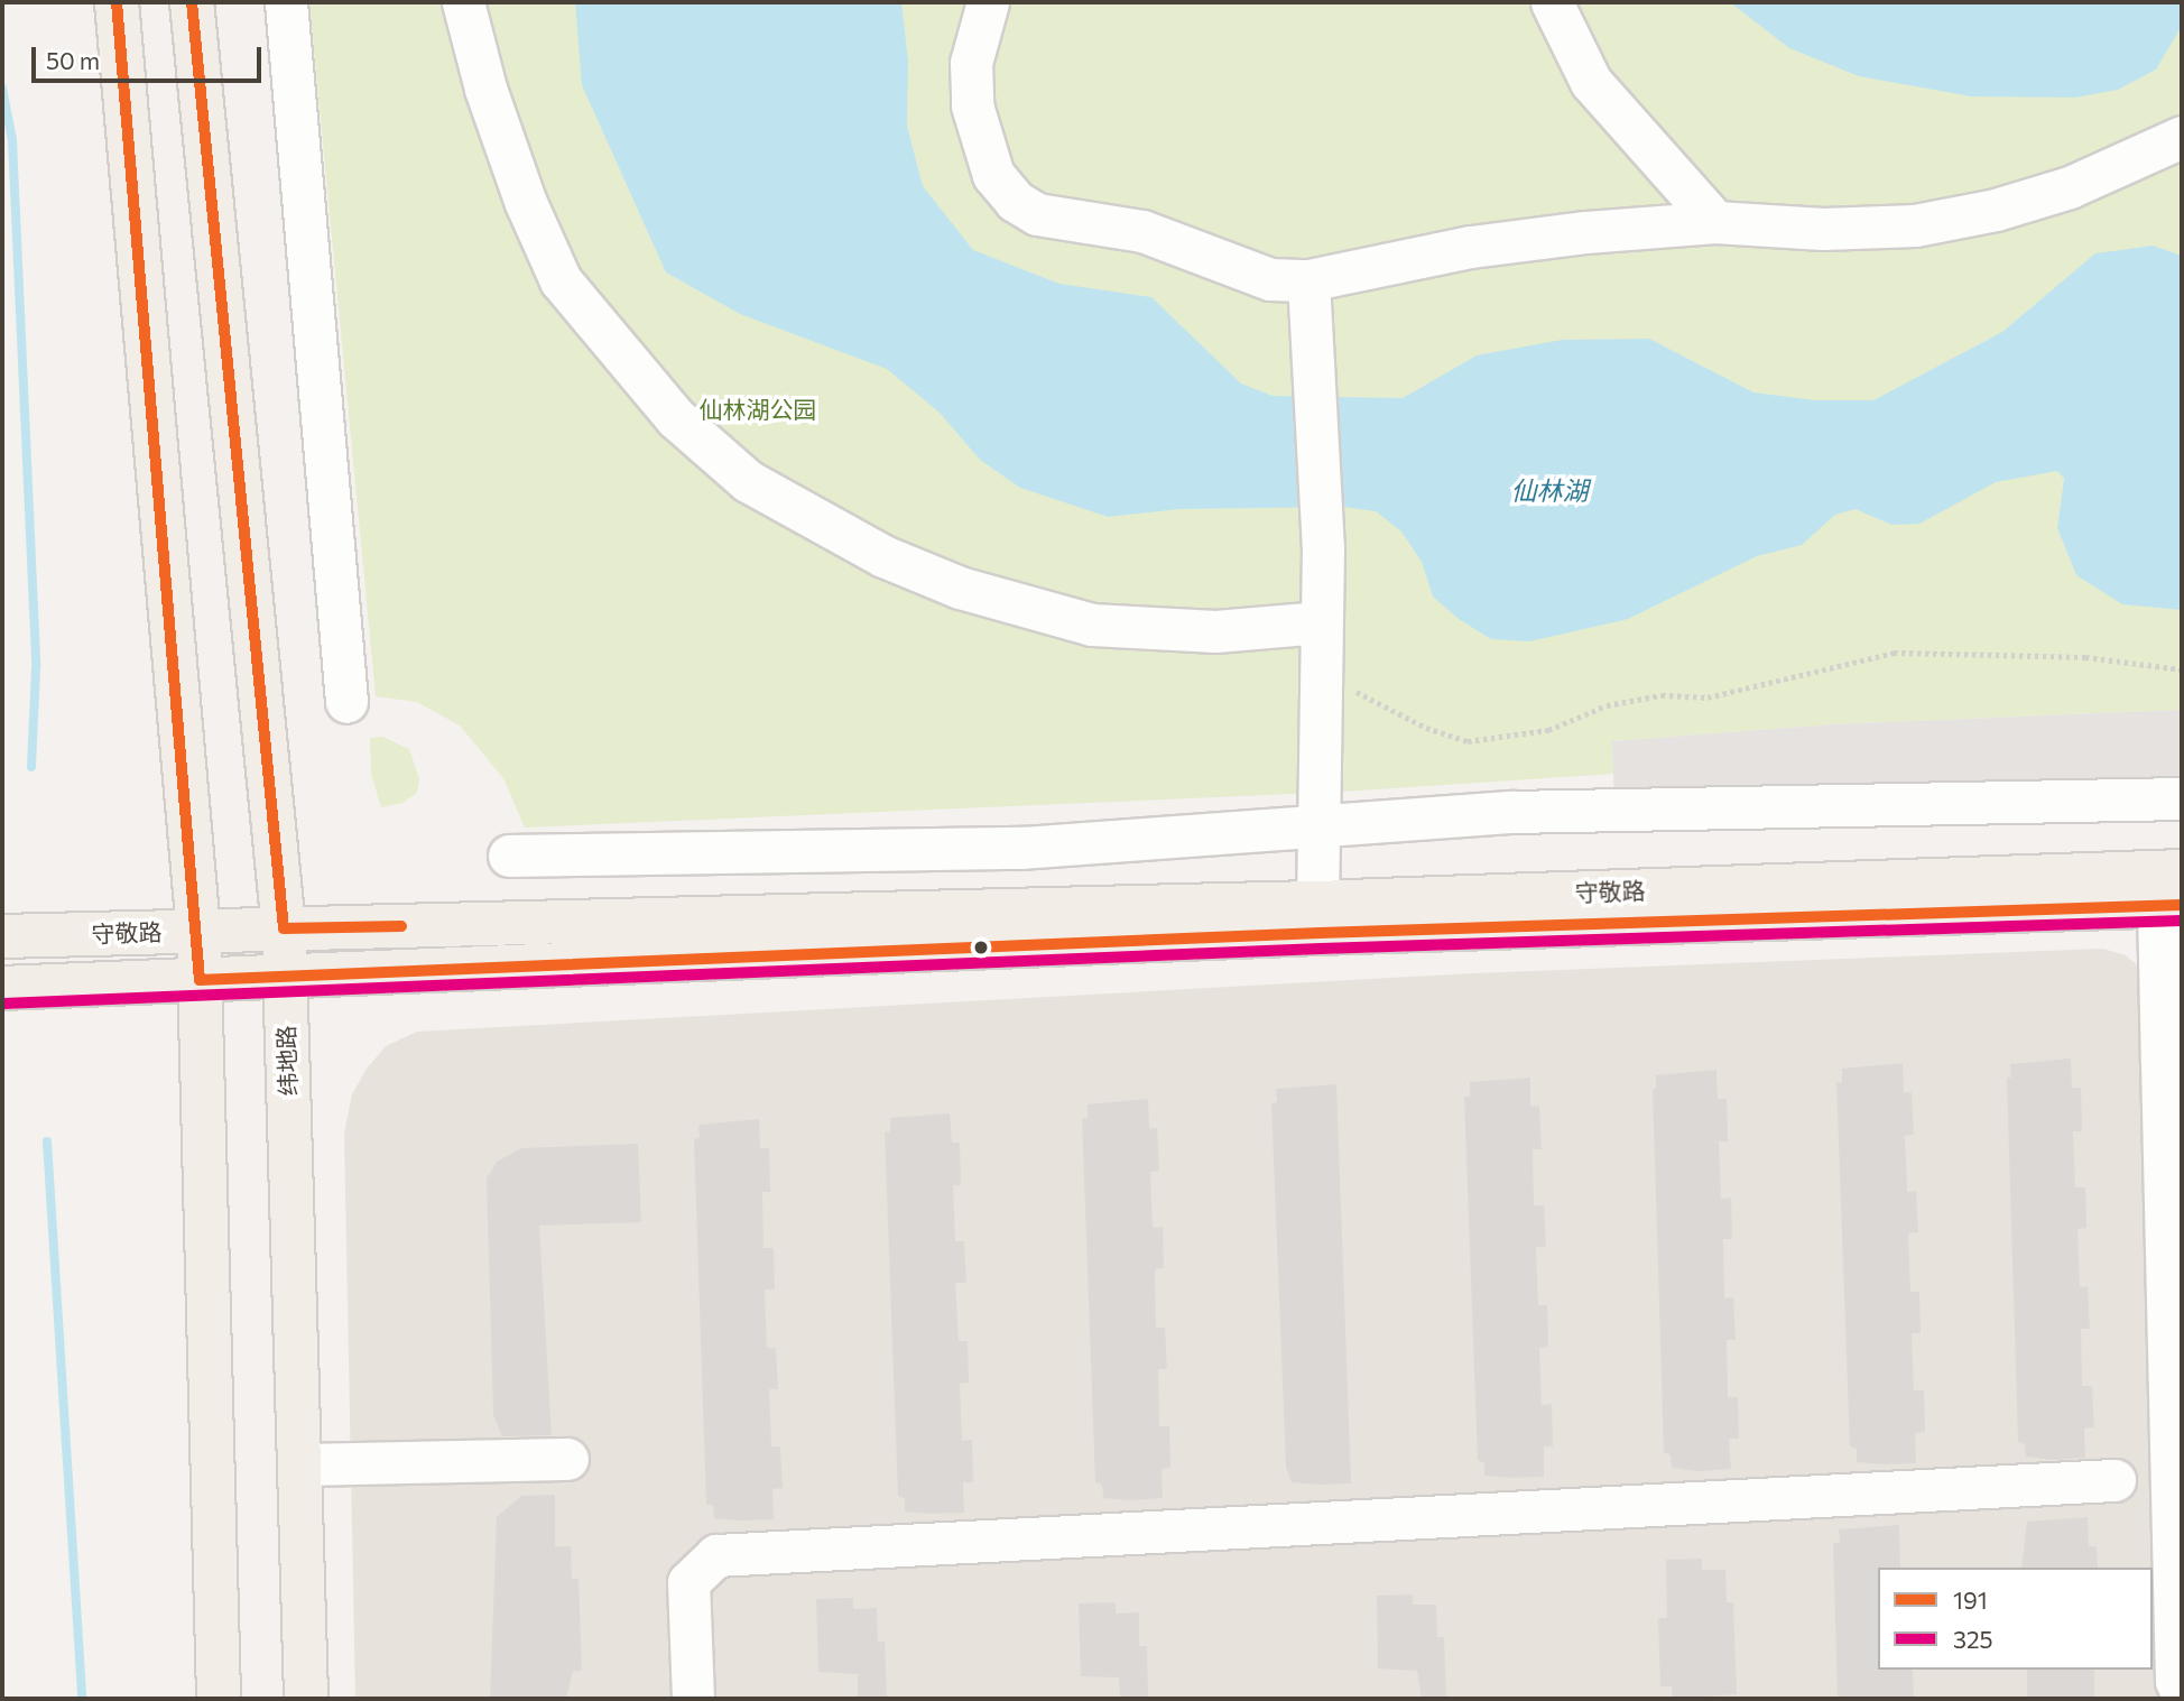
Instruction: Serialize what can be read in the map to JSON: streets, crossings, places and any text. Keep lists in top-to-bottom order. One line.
{"streets":{"main road":["守敬路","纬地路"]},"crossings":[["守敬路","纬地路"]],"water":["仙林湖"],"parks":["仙林湖公园"],"lines":["transit line 191","transit line 325"],"legend":["191","325"],"scale_bar":"50 m"}
